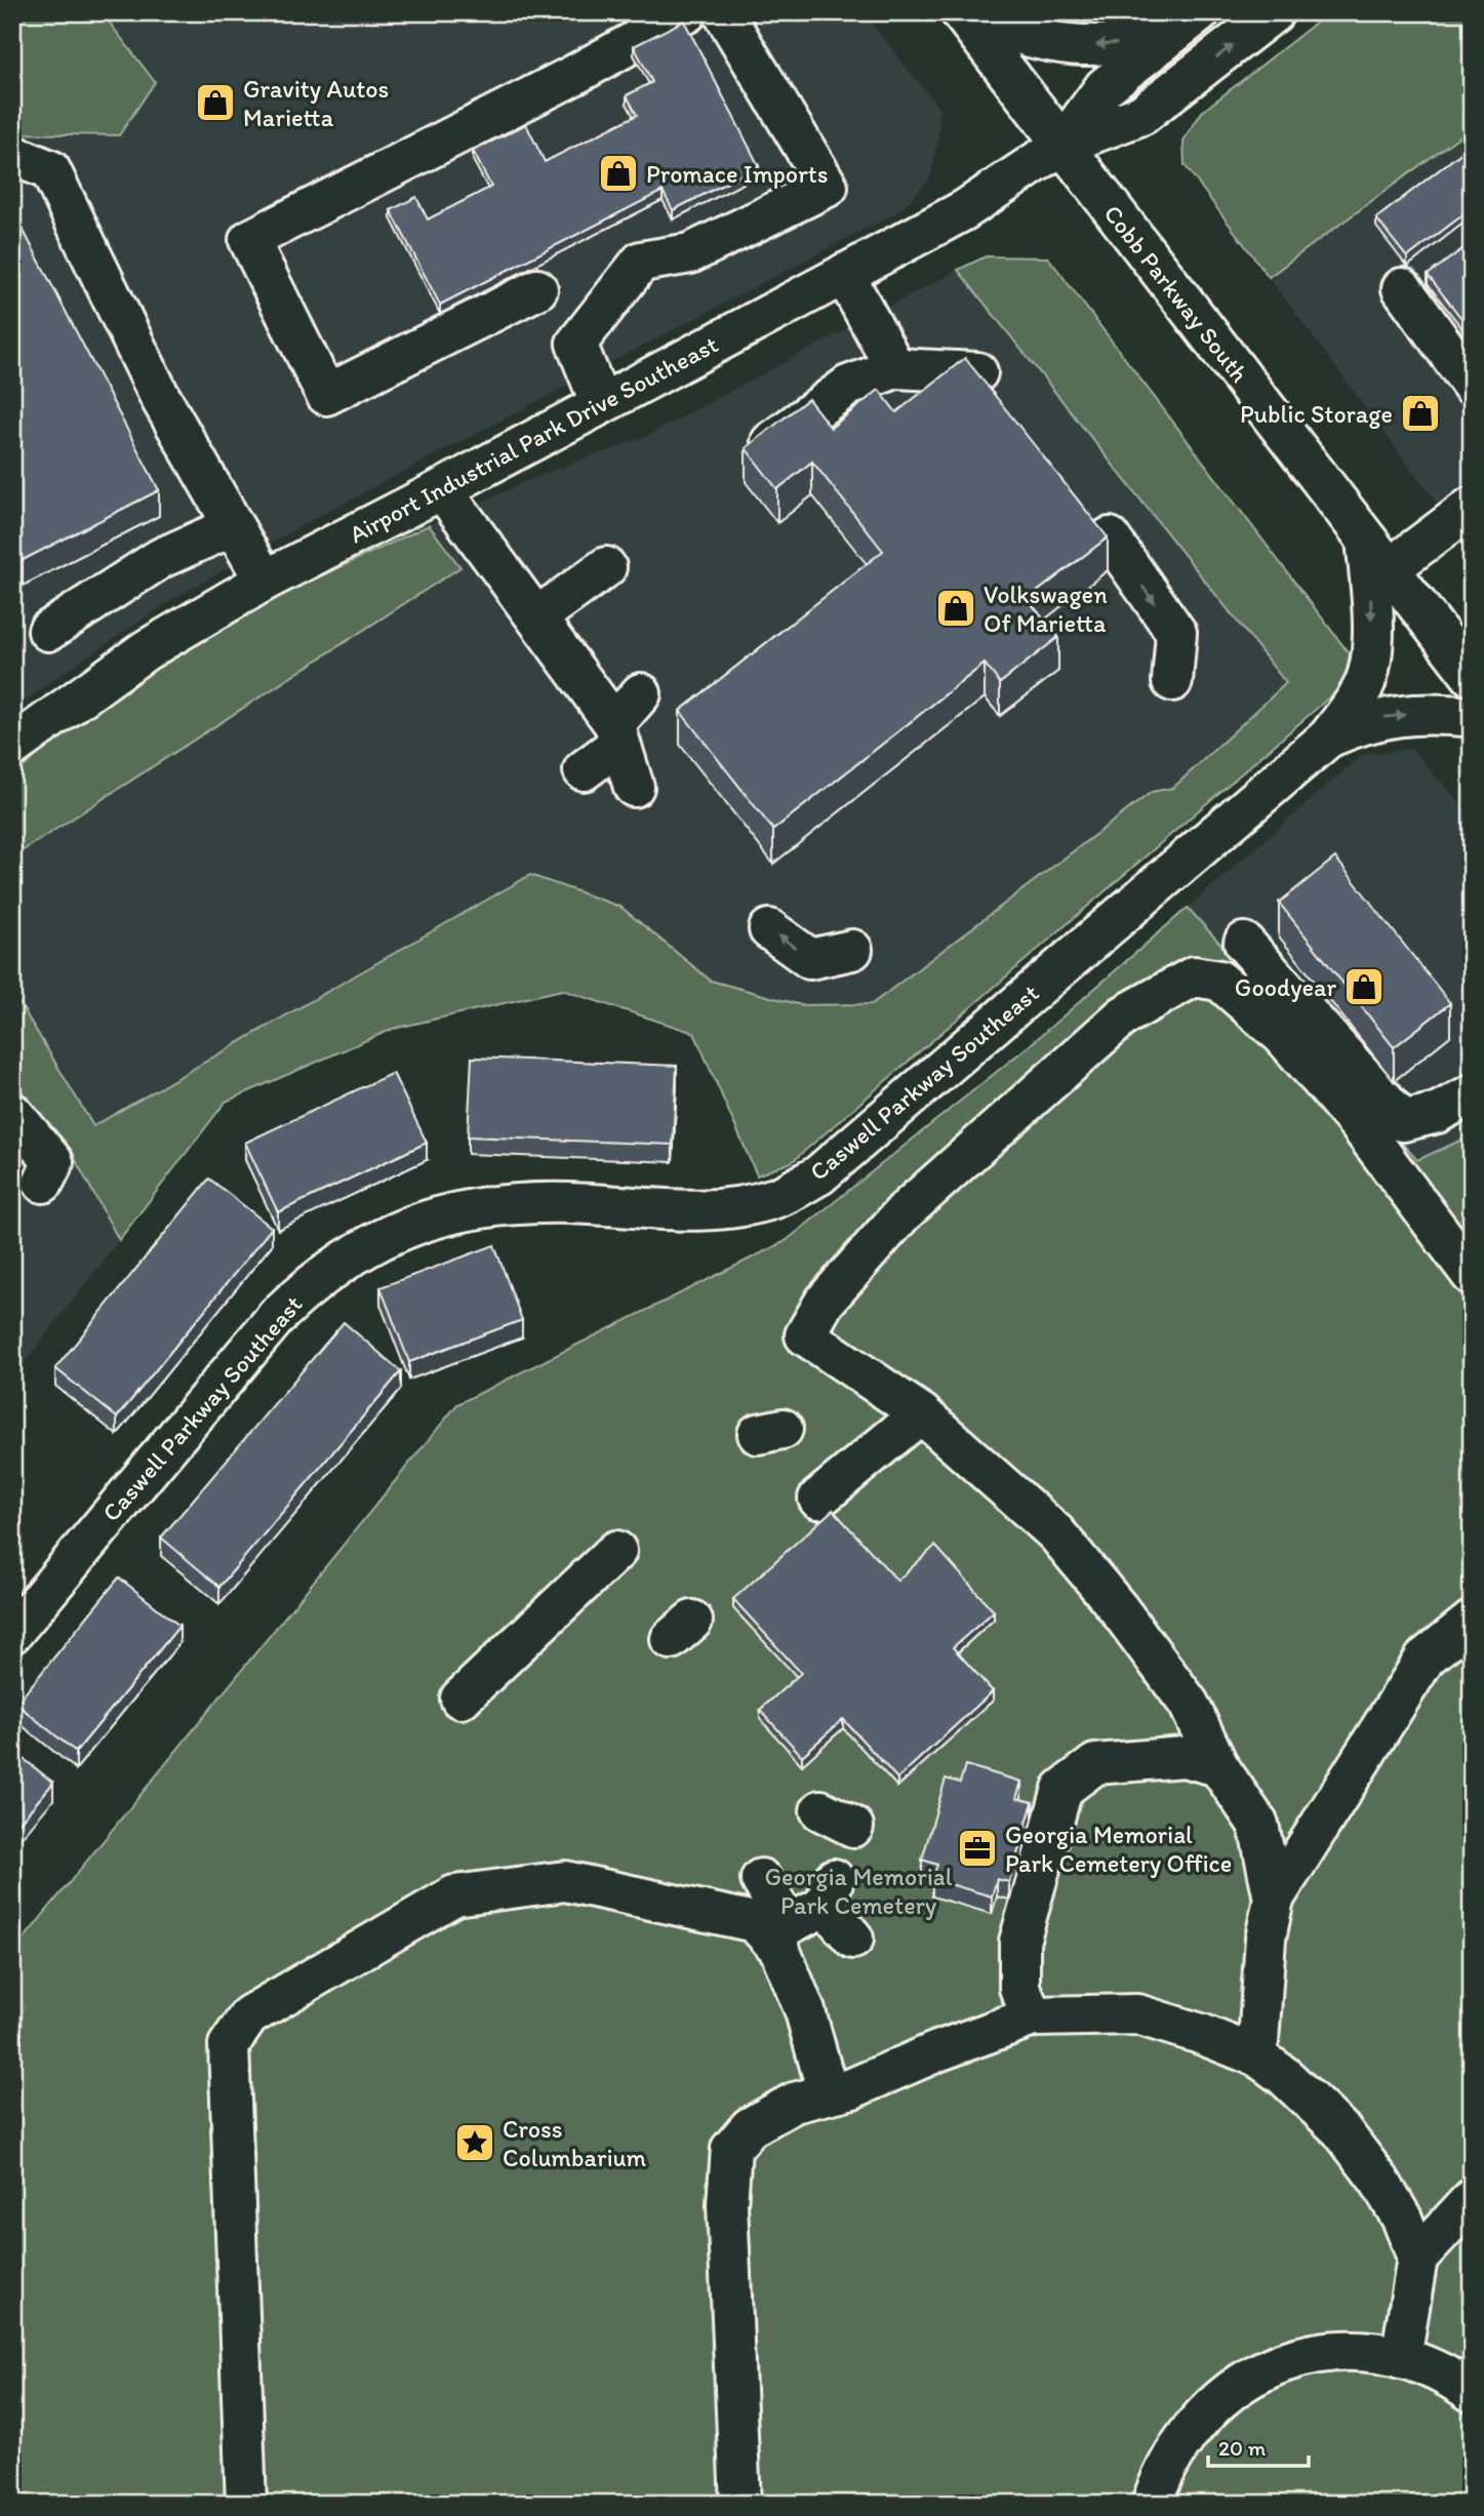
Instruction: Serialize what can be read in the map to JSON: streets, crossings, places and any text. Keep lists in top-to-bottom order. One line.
{"streets":{"street":["Cobb Parkway South","Airport Industrial Park Drive Southeast","Caswell Parkway Southeast"]},"crossings":[["Cobb Parkway South","Airport Industrial Park Drive Southeast"],["Cobb Parkway South","Caswell Parkway Southeast"]],"parks":["Georgia Memorial Park Cemetery"],"places":{"shop":["Gravity Autos Marietta","Promace Imports","Public Storage","Volkswagen Of Marietta","Goodyear"],"office":["Georgia Memorial Park Cemetery Office"],"place":["Cross Columbarium"]},"scale_bar":"20 m"}
